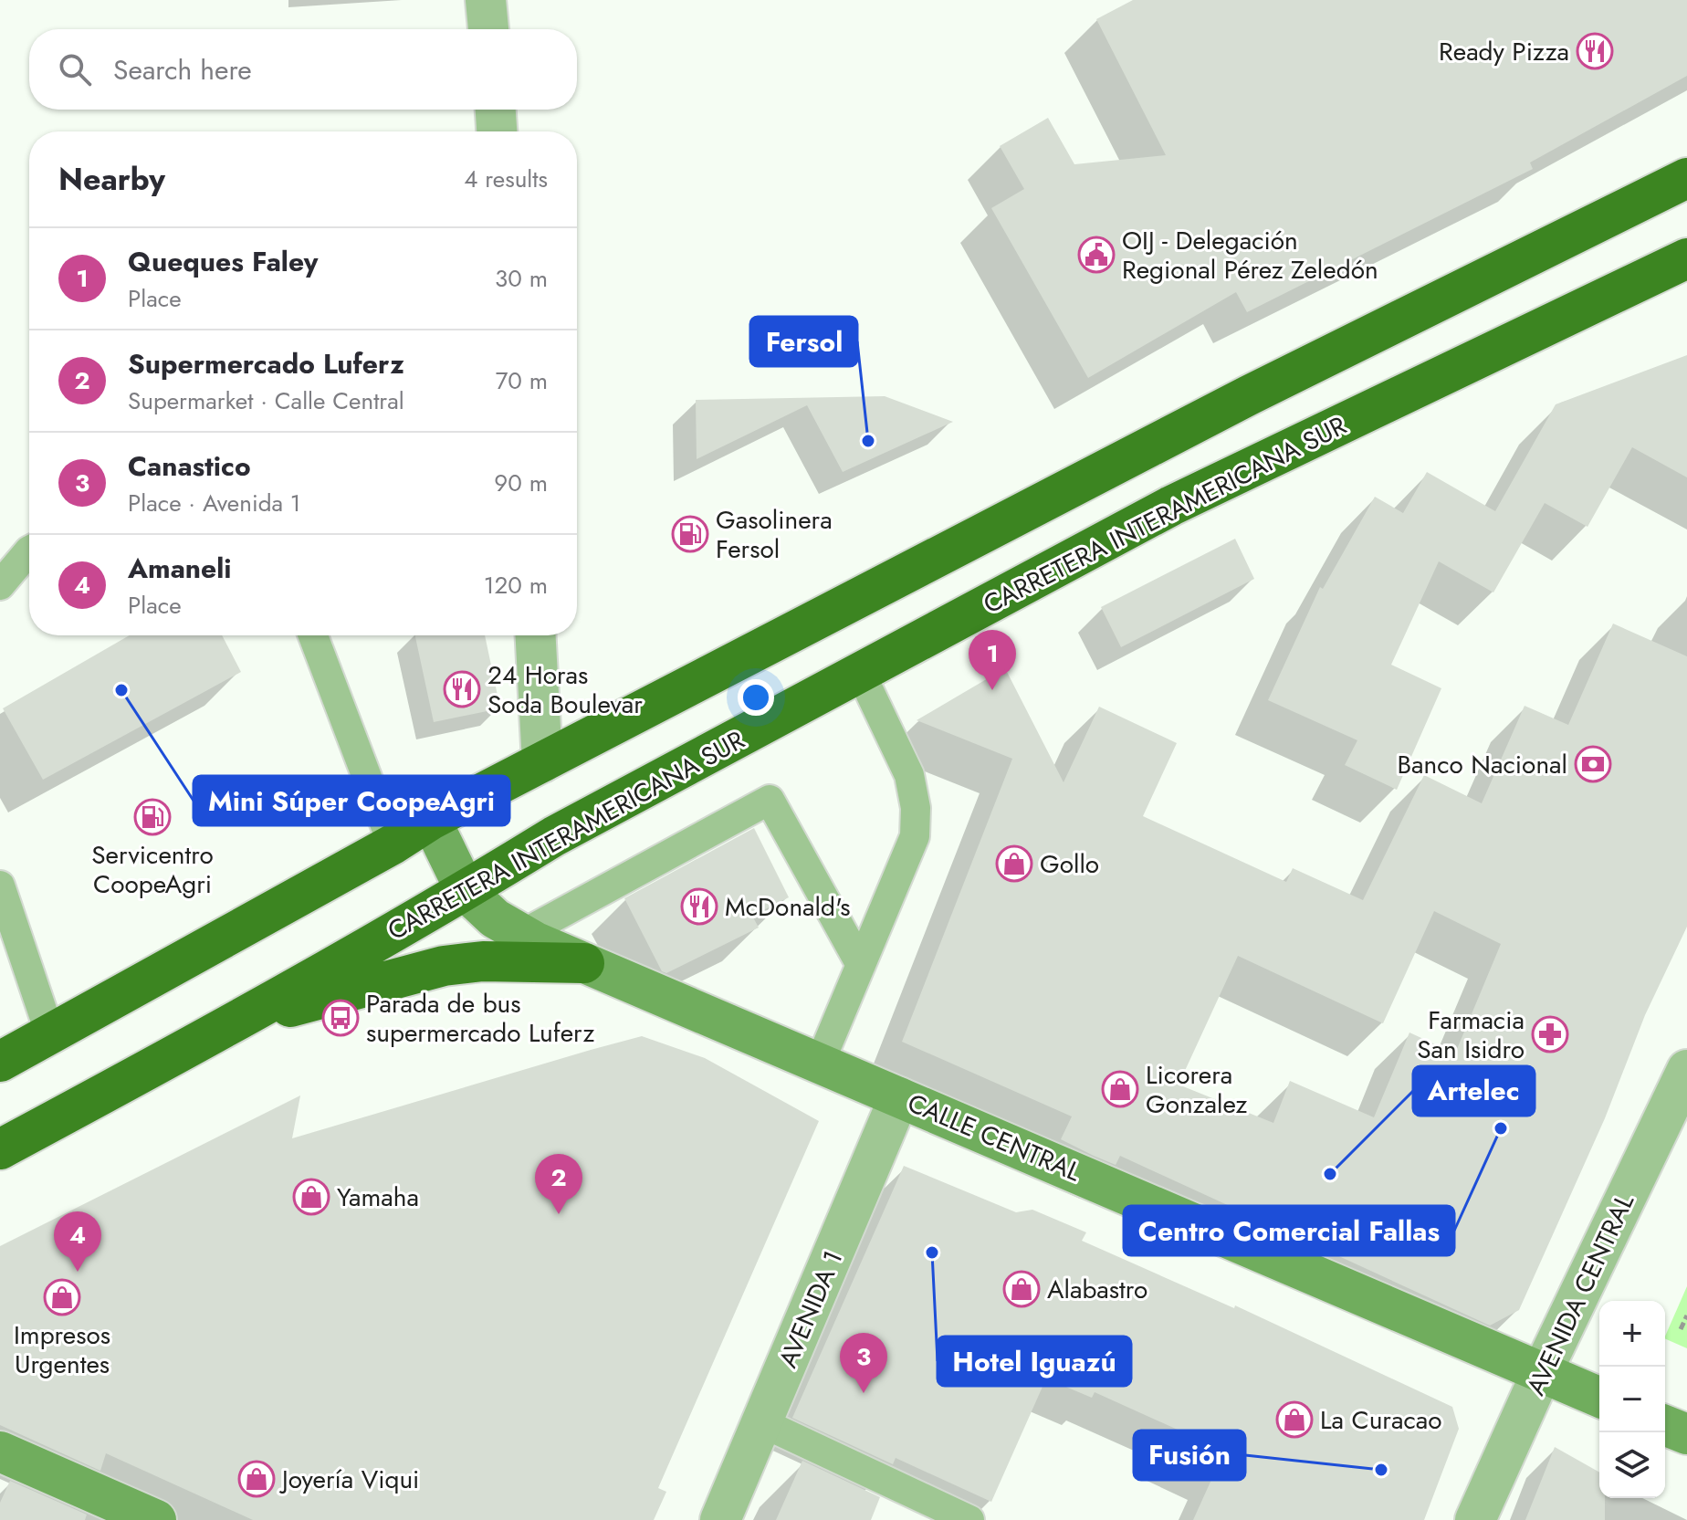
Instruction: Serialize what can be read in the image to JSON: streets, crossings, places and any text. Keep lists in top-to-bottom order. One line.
{"streets":{"highway":["CARRETERA INTERAMERICANA SUR"],"main road":["CALLE CENTRAL"],"street":["AVENIDA CENTRAL","AVENIDA 1"]},"crossings":[["CARRETERA INTERAMERICANA SUR","CALLE CENTRAL"],["CALLE CENTRAL","AVENIDA CENTRAL"],["CALLE CENTRAL","AVENIDA 1"]],"places":{"restaurant":["Ready Pizza","24 Horas Soda Boulevar","McDonald's"],"public building":["OIJ - Delegación Regional Pérez Zeledón"],"other":["Fersol","Mini Súper CoopeAgri","Centro Comercial Fallas","Artelec","Hotel Iguazú","Fusión"],"fuel station":["Gasolinera Fersol","Servicentro CoopeAgri"],"bank":["Banco Nacional"],"shop":["Gollo","Licorera Gonzalez","Yamaha","Alabastro","Impresos Urgentes","La Curacao","Joyería Viqui"],"bus stop":["Parada de bus supermercado Luferz"],"pharmacy":["Farmacia San Isidro"]},"page":{"search":"Search here","heading":["Nearby","4 results"],"list":[{"mark":"1","name":"Queques Faley","note":"Place","value":"30 m"},{"mark":"2","name":"Supermercado Luferz","note":"Supermarket · Calle Central","value":"70 m"},{"mark":"3","name":"Canastico","note":"Place · Avenida 1","value":"90 m"},{"mark":"4","name":"Amaneli","note":"Place","value":"120 m"}],"pins":["1","2","4","3"],"map_buttons":["+","−"]}}
